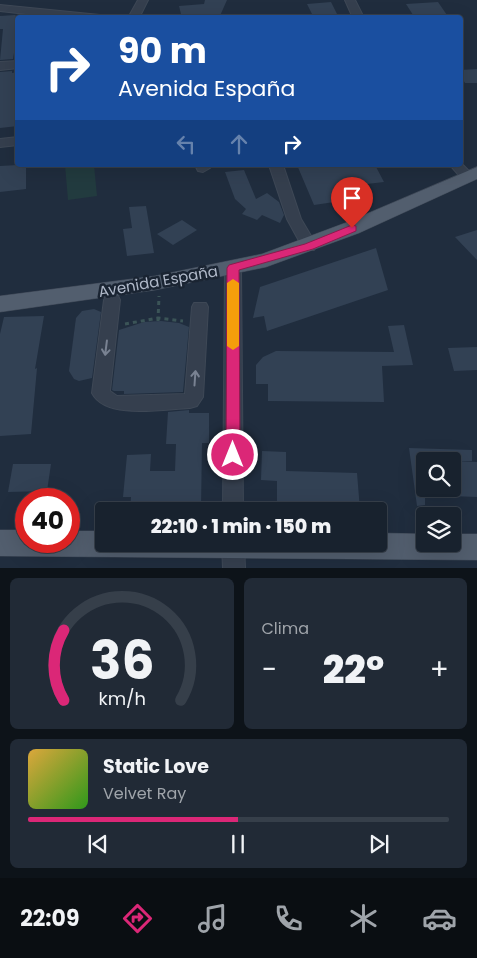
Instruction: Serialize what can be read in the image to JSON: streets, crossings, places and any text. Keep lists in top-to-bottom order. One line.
{"streets":{"main road":["Avenida España"]},"page":{"turn":["90 m","Avenida España"],"limit":"40","trip":"22:10 · 1 min · 150 m","tile":"Clima","heat":["−","22°","+"],"song":["Static Love","Velvet Ray"],"tabs":"22:09","gauge":["36","km/h"]}}
